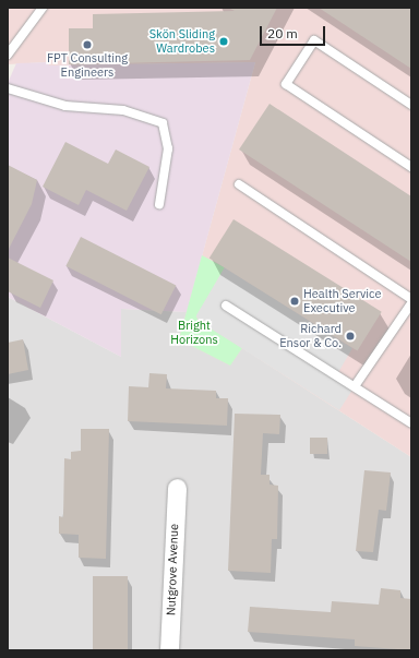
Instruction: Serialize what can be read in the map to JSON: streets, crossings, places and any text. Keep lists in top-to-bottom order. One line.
{"streets":{"street":["Nutgrove Avenue"]},"parks":["Bright Horizons"],"places":["Skön Sliding Wardrobes","FPT Consulting Engineers","Health Service Executive","Richard Ensor & Co."],"scale_bar":"20 m"}
